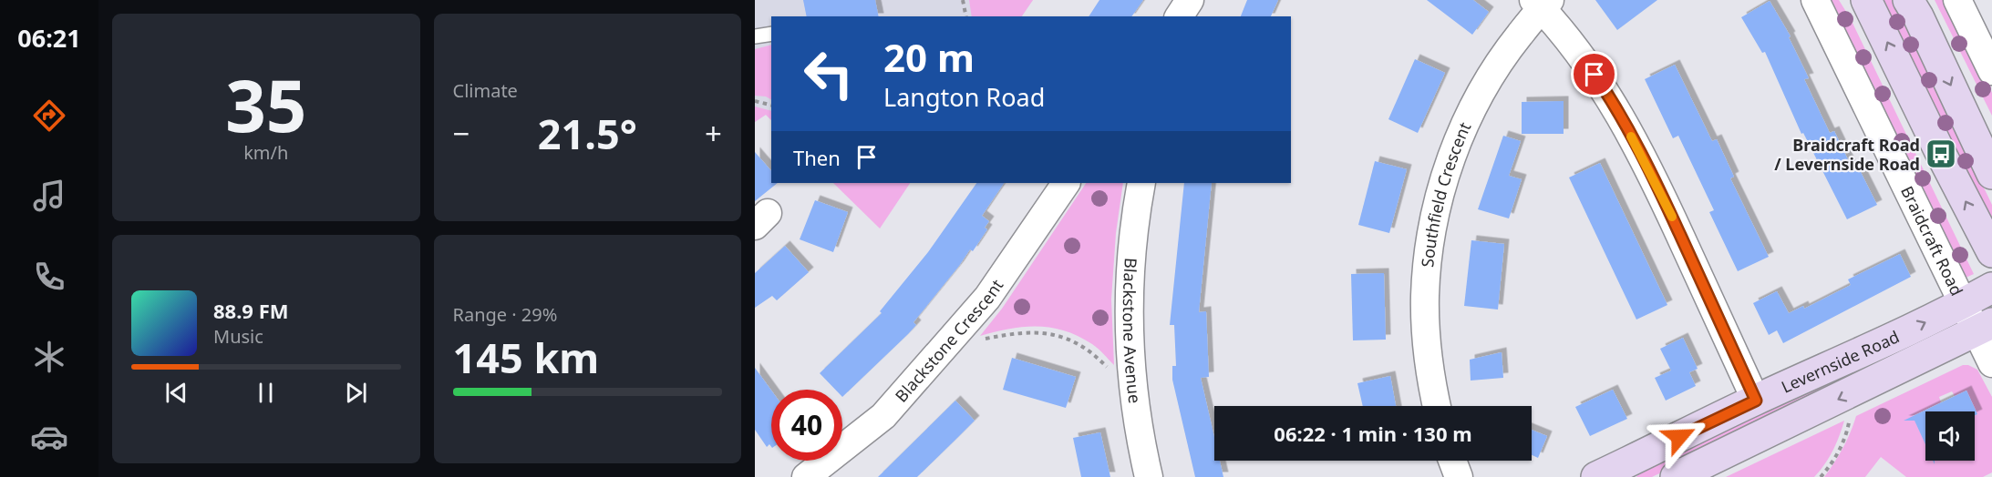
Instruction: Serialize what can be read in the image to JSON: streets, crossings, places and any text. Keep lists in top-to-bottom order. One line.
{"streets":{"street":["Southfield Crescent","Braidcraft Road","Blackstone Avenue","Blackstone Crescent","Levernside Road"]},"crossings":[["Braidcraft Road","Levernside Road"]],"places":{"bus stop":["Braidcraft Road / Levernside Road"]},"page":{"tabs":"06:21","tile":[["35","km/h"],"Climate",["Range · 29%","145 km"]],"turn":["20 m","Langton Road"],"heat":["−","21.5°","+"],"then":"Then","song":["88.9 FM","Music"],"limit":"40","trip":"06:22 · 1 min · 130 m"}}
